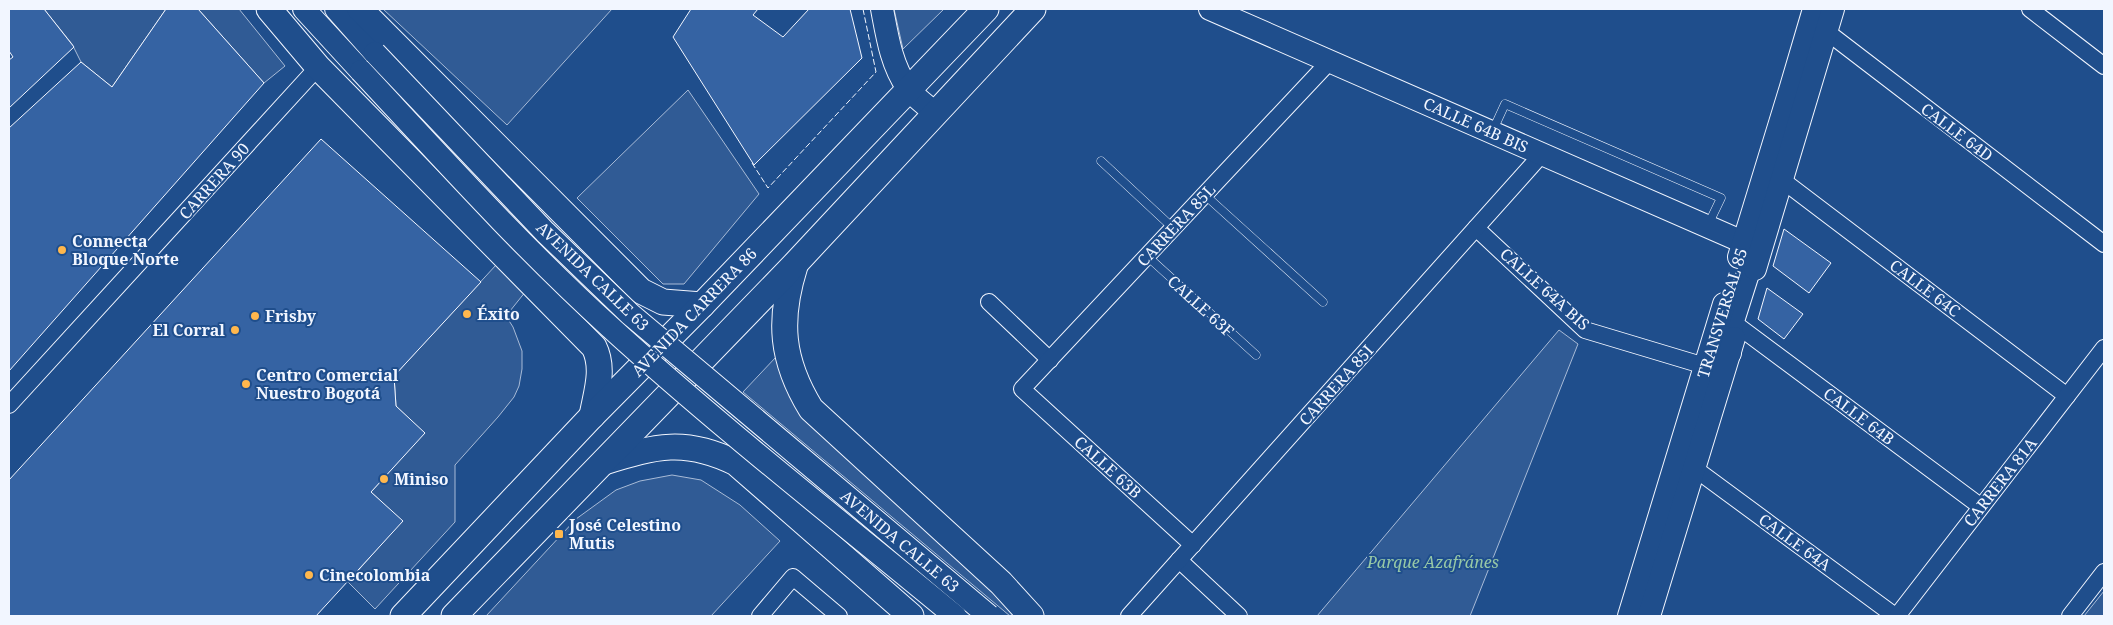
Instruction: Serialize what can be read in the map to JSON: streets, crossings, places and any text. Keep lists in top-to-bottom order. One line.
{"streets":{"main road":["AVENIDA CARRERA 86"],"street":["CALLE 64B BIS","CALLE 64D","CARRERA 90","CARRERA 85L","AVENIDA CALLE 63","CALLE 64C","CALLE 64A BIS","TRANSVERSAL 85","CARRERA 85I","CALLE 64B","CALLE 63B","CARRERA 81A","CALLE 64A"],"lane":["CALLE 63F"]},"crossings":[["CALLE 64B BIS","CARRERA 85L"],["CALLE 64B BIS","TRANSVERSAL 85"],["CALLE 64B BIS","CARRERA 85I"],["CALLE 64D","TRANSVERSAL 85"],["CARRERA 85L","CALLE 63F"],["CARRERA 85L","CALLE 63B"],["CALLE 64C","TRANSVERSAL 85"],["CALLE 64C","CARRERA 81A"],["CALLE 64A BIS","TRANSVERSAL 85"],["CALLE 64A BIS","CARRERA 85I"],["TRANSVERSAL 85","CALLE 64B"],["TRANSVERSAL 85","CALLE 64A"],["CARRERA 85I","CALLE 63B"],["CALLE 64B","CARRERA 81A"],["CARRERA 81A","CALLE 64A"]],"parks":["Parque Azafránes"],"places":{"other":["Connecta Bloque Norte","Éxito","Frisby","El Corral","Centro Comercial Nuestro Bogotá","Miniso","Cinecolombia"],"transit":["José Celestino Mutis"]}}
